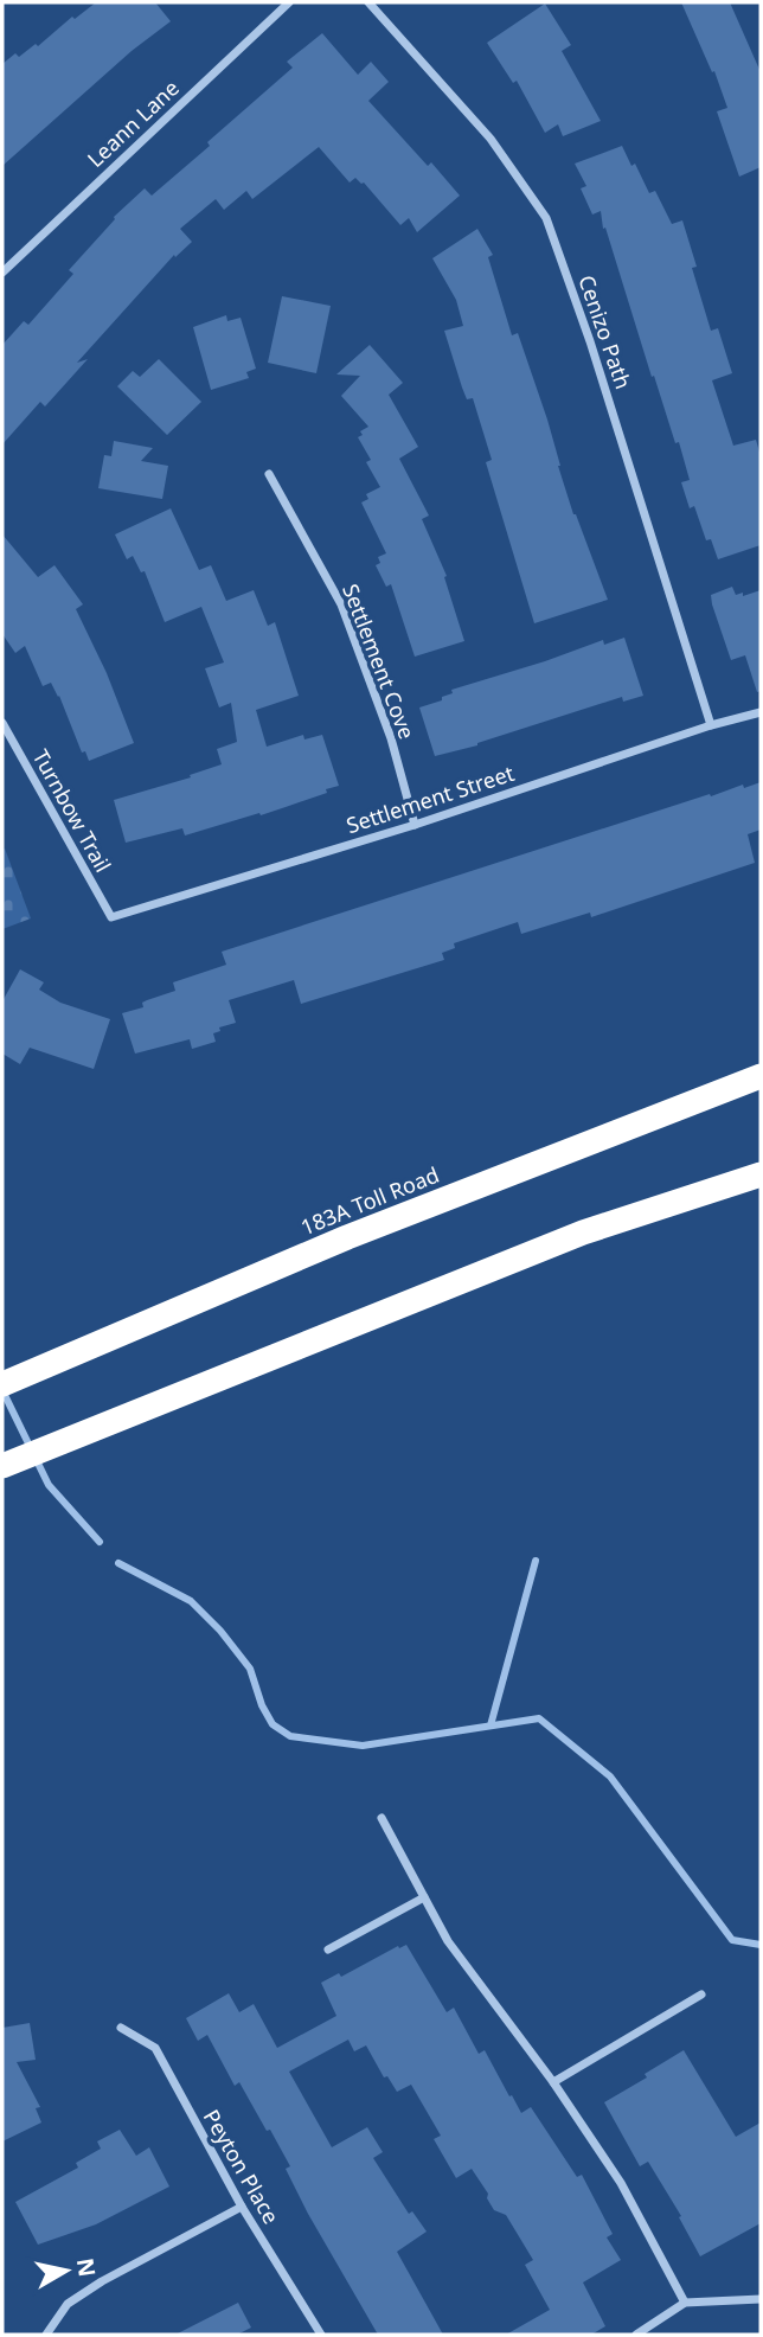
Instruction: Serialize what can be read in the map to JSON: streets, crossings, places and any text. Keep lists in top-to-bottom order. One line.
{"streets":{"highway":["183A Toll Road"],"street":["Leann Lane","Cenizo Path","Settlement Cove","Settlement Street","Turnbow Trail","Peyton Place"]},"crossings":[["Cenizo Path","Settlement Street"],["Settlement Cove","Settlement Street"],["Settlement Street","Turnbow Trail"]],"north":"right"}
